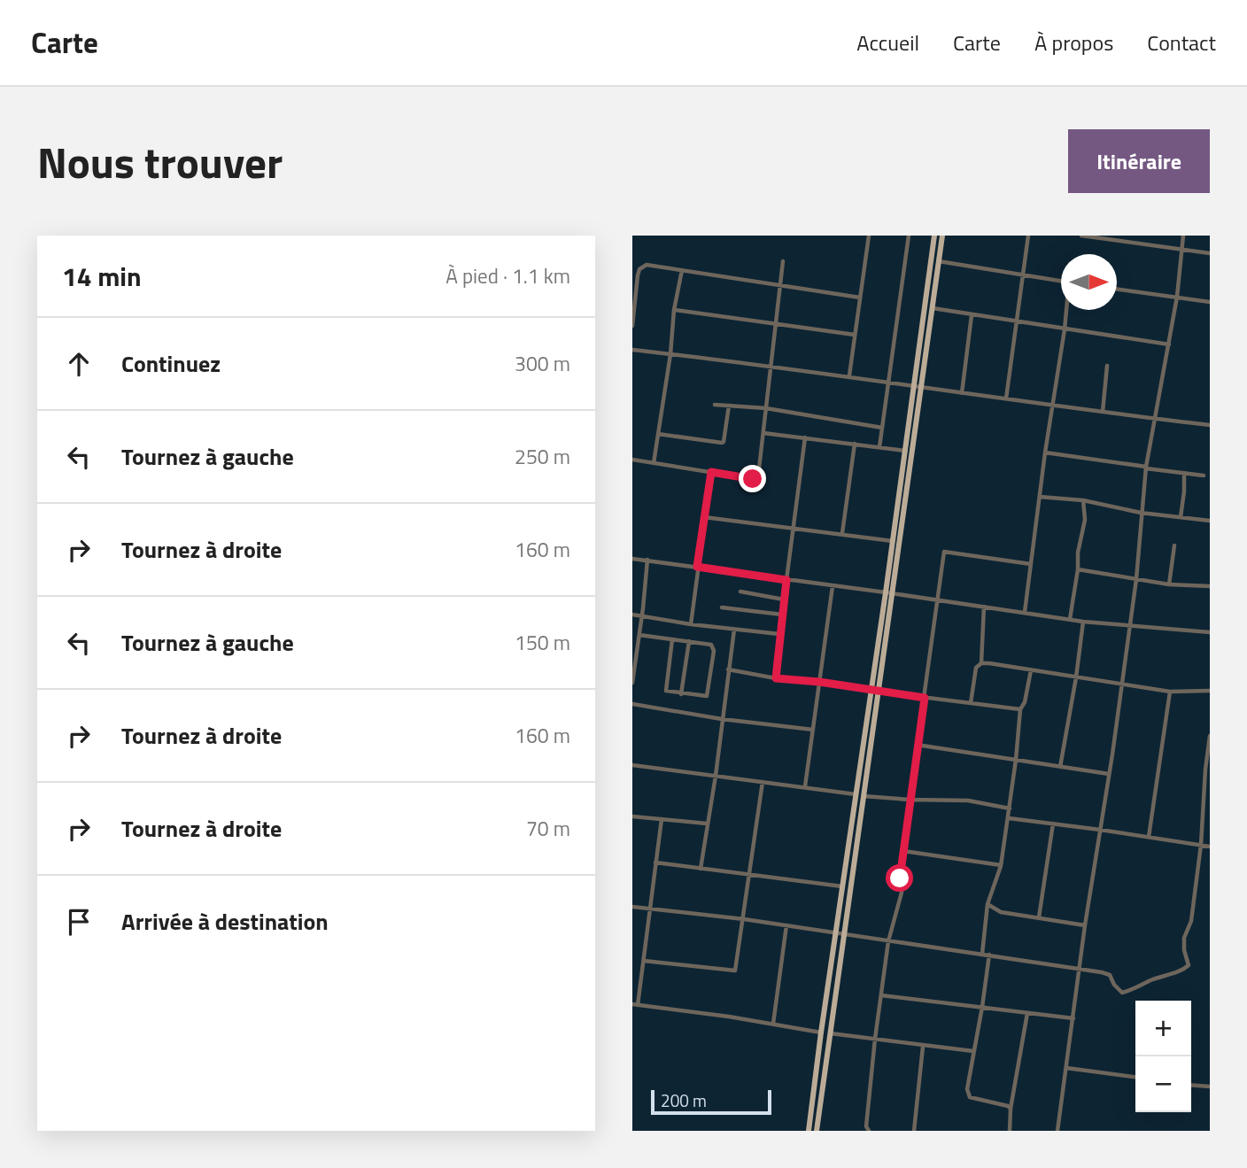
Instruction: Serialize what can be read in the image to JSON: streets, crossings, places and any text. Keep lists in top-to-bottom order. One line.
{"scale_bar":"200 m","north":"right","page":{"header":"Carte","nav":["Accueil","Carte","À propos","Contact"],"title":"Nous trouver","buttons":"Itinéraire","heading":["14 min","À pied · 1.1 km"],"list":[["Continuez","300 m"],["Tournez à gauche","250 m"],["Tournez à droite","160 m"],["Tournez à gauche","150 m"],["Tournez à droite","160 m"],["Tournez à droite","70 m"],"Arrivée à destination"],"map_buttons":["+","−"],"scale":"200 m"}}
